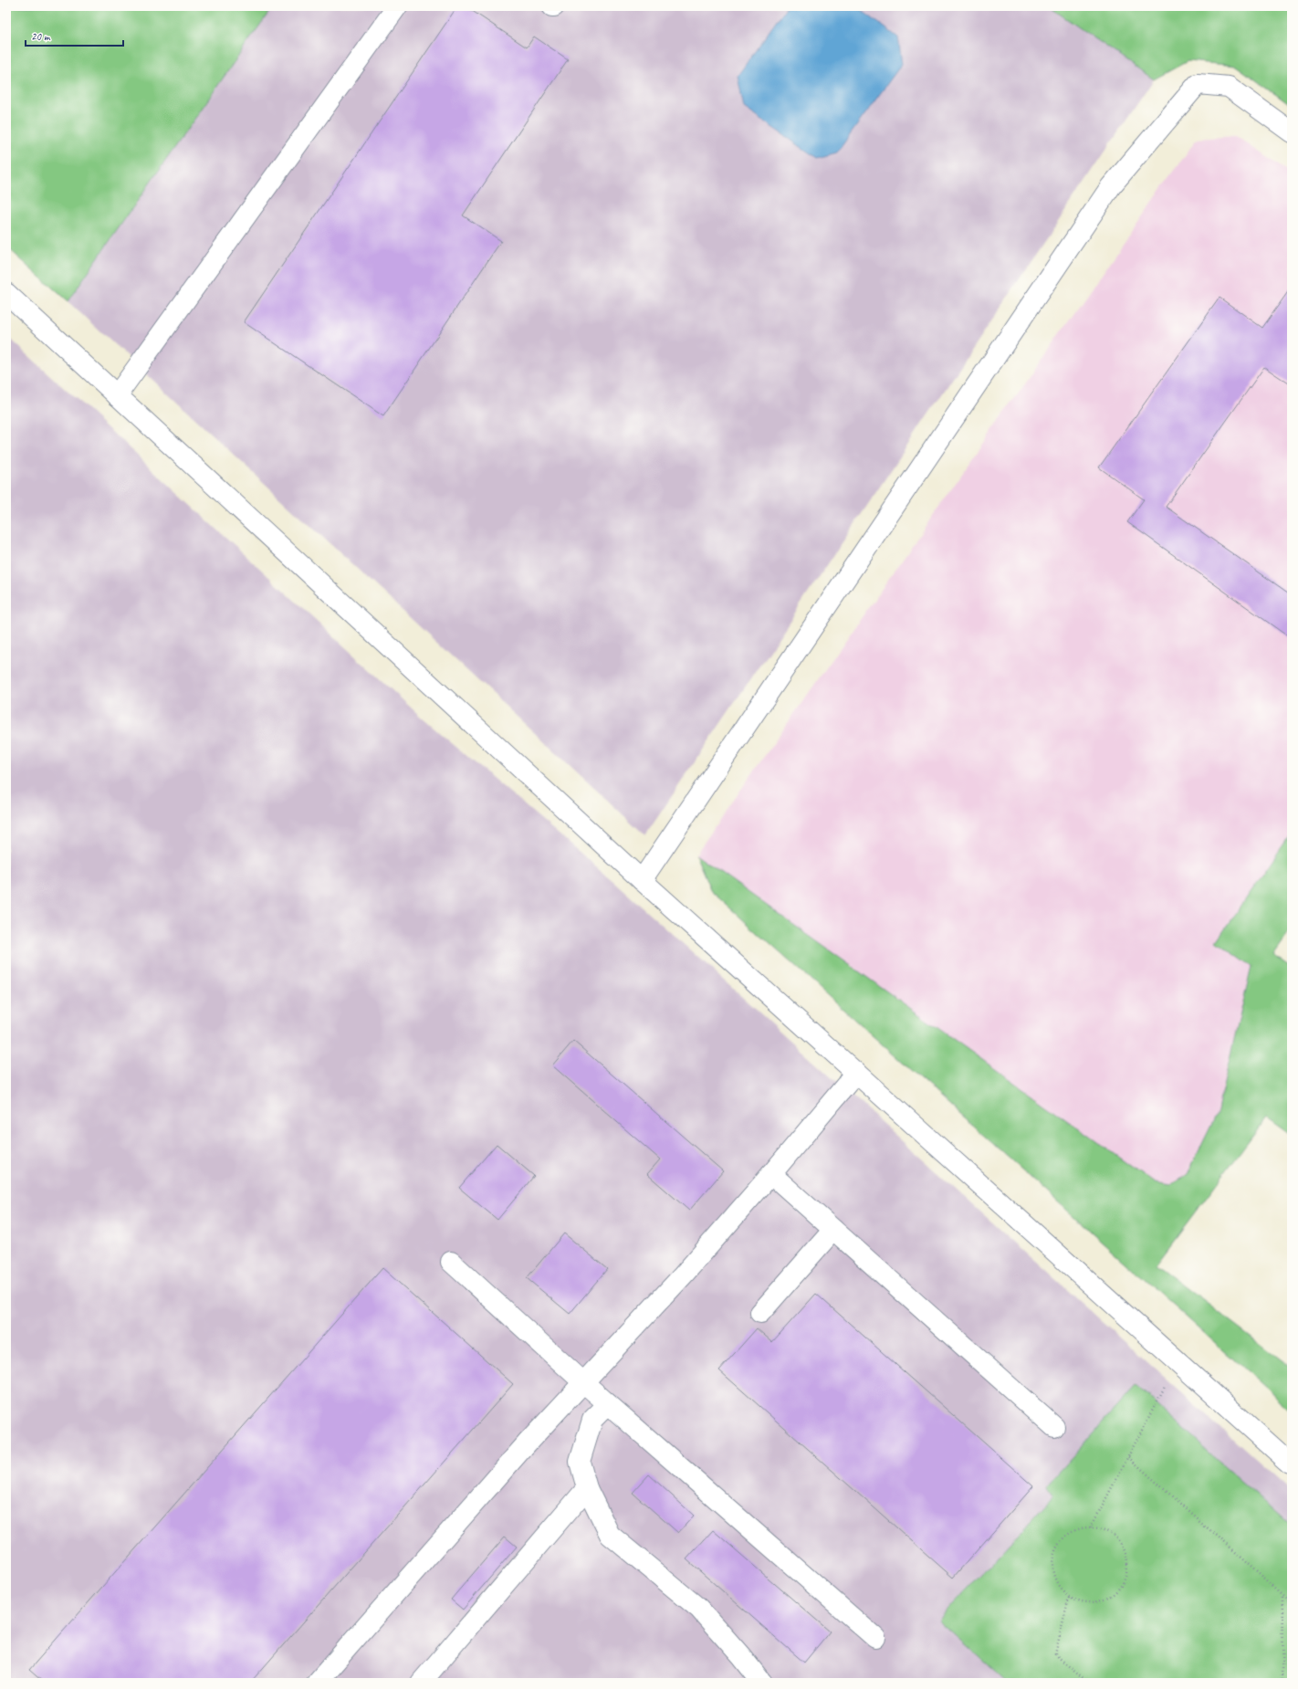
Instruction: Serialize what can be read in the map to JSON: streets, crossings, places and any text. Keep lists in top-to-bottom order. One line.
{"scale_bar":"20 m"}
